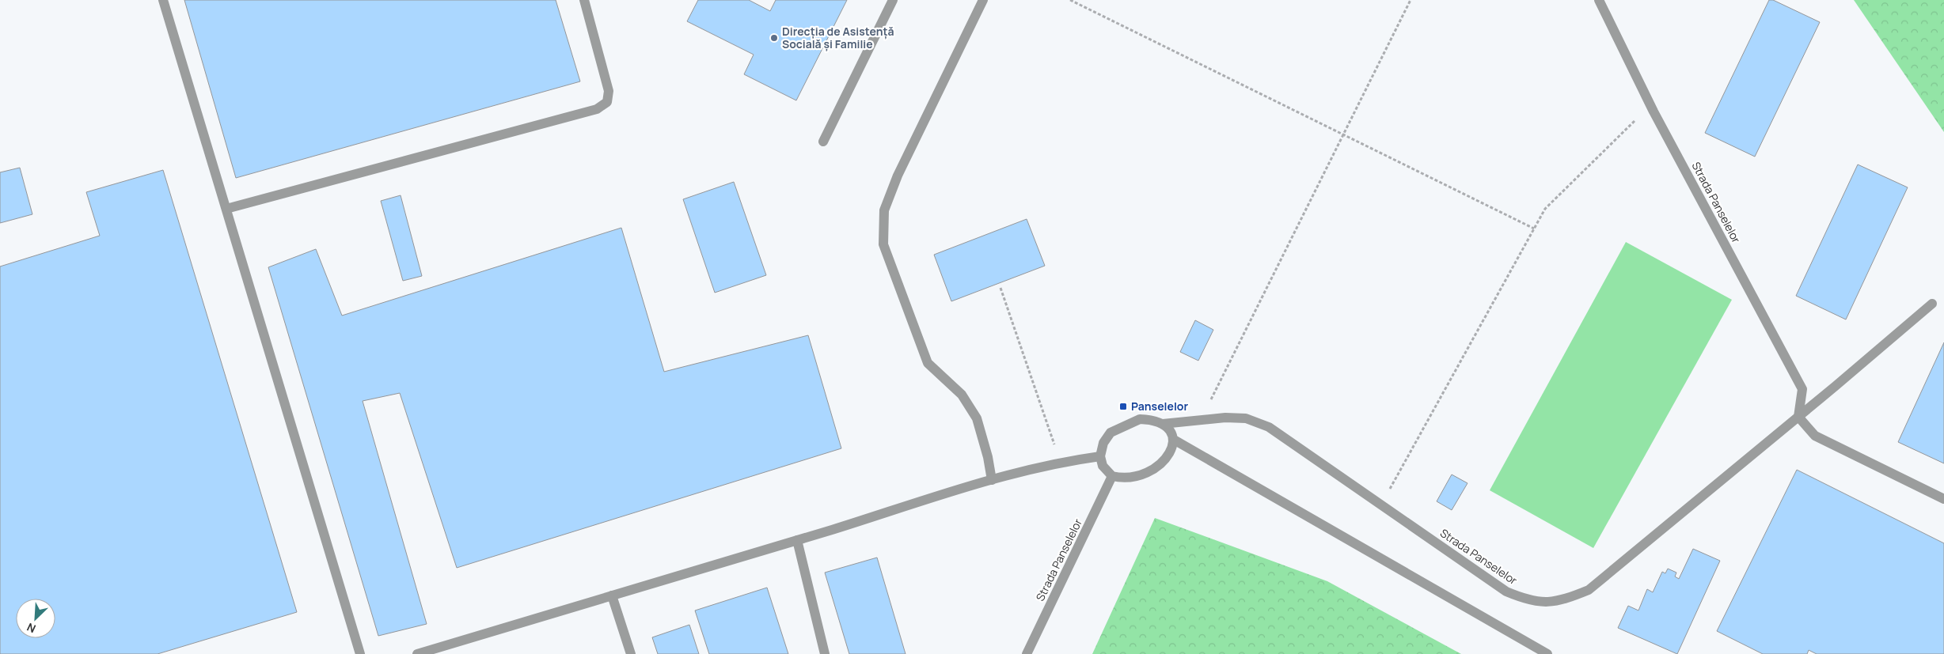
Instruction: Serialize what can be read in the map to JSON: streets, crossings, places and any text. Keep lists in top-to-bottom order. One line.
{"streets":{"street":["Strada Panselelor"]},"places":{"other":["Direcția de Asistență Socială și Familie"],"transit":["Panselelor"]},"north":"bottom left"}
